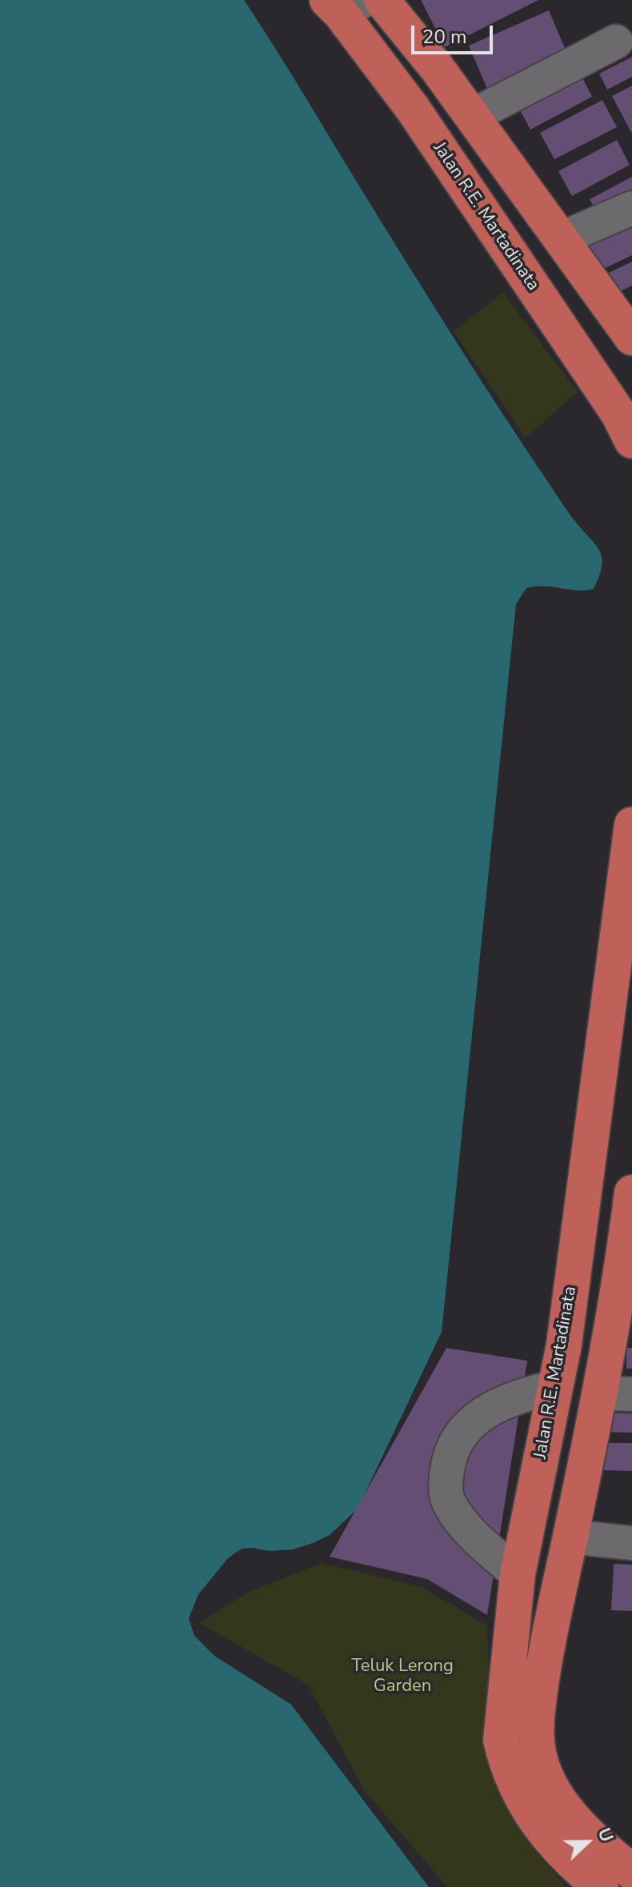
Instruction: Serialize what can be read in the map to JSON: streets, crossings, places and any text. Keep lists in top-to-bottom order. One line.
{"streets":{"highway":["Jalan R.E. Martadinata"]},"parks":["Teluk Lerong Garden"],"scale_bar":"20 m","north":"right"}
